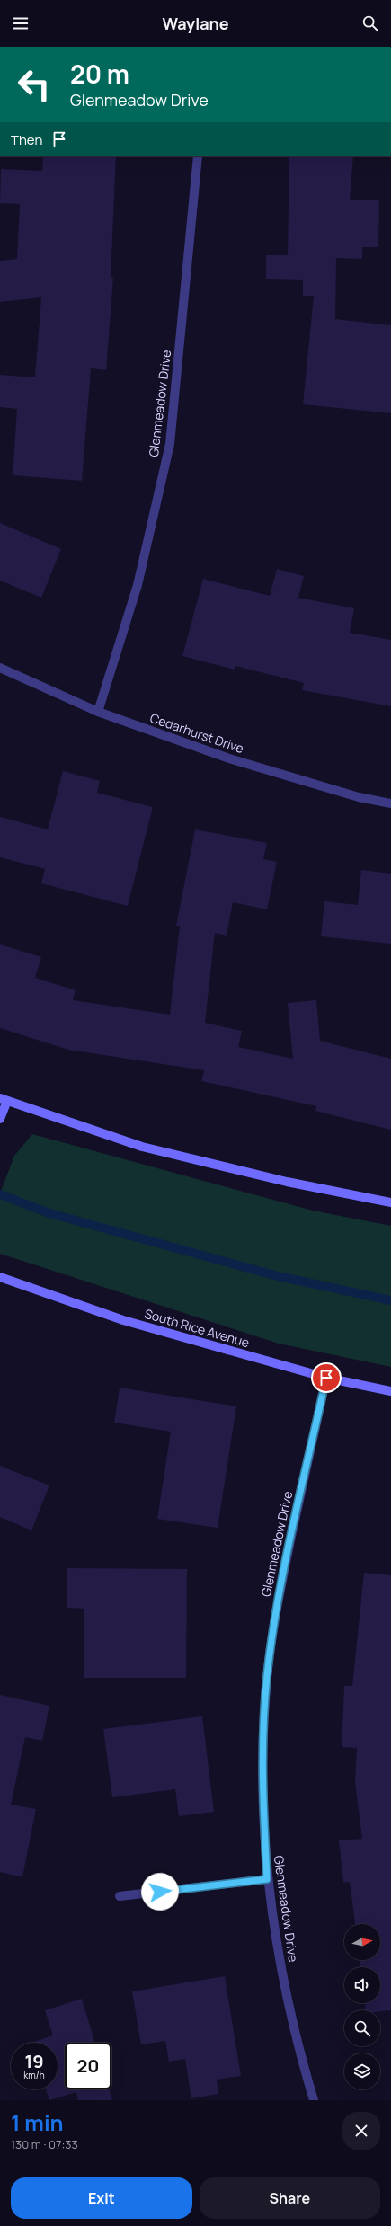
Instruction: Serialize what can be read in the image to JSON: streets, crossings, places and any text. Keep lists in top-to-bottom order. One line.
{"streets":{"street":["Glenmeadow Drive","Cedarhurst Drive","South Rice Avenue"]},"crossings":[["Glenmeadow Drive","Cedarhurst Drive"],["Glenmeadow Drive","South Rice Avenue"]],"north":"right","page":{"header":"Waylane","turn":["20 m","Glenmeadow Drive"],"then":"Then","speed":"19 km/h","limit":"20","heading":["1 min","130 m · 07:33"],"buttons":["Exit","Share"]}}
